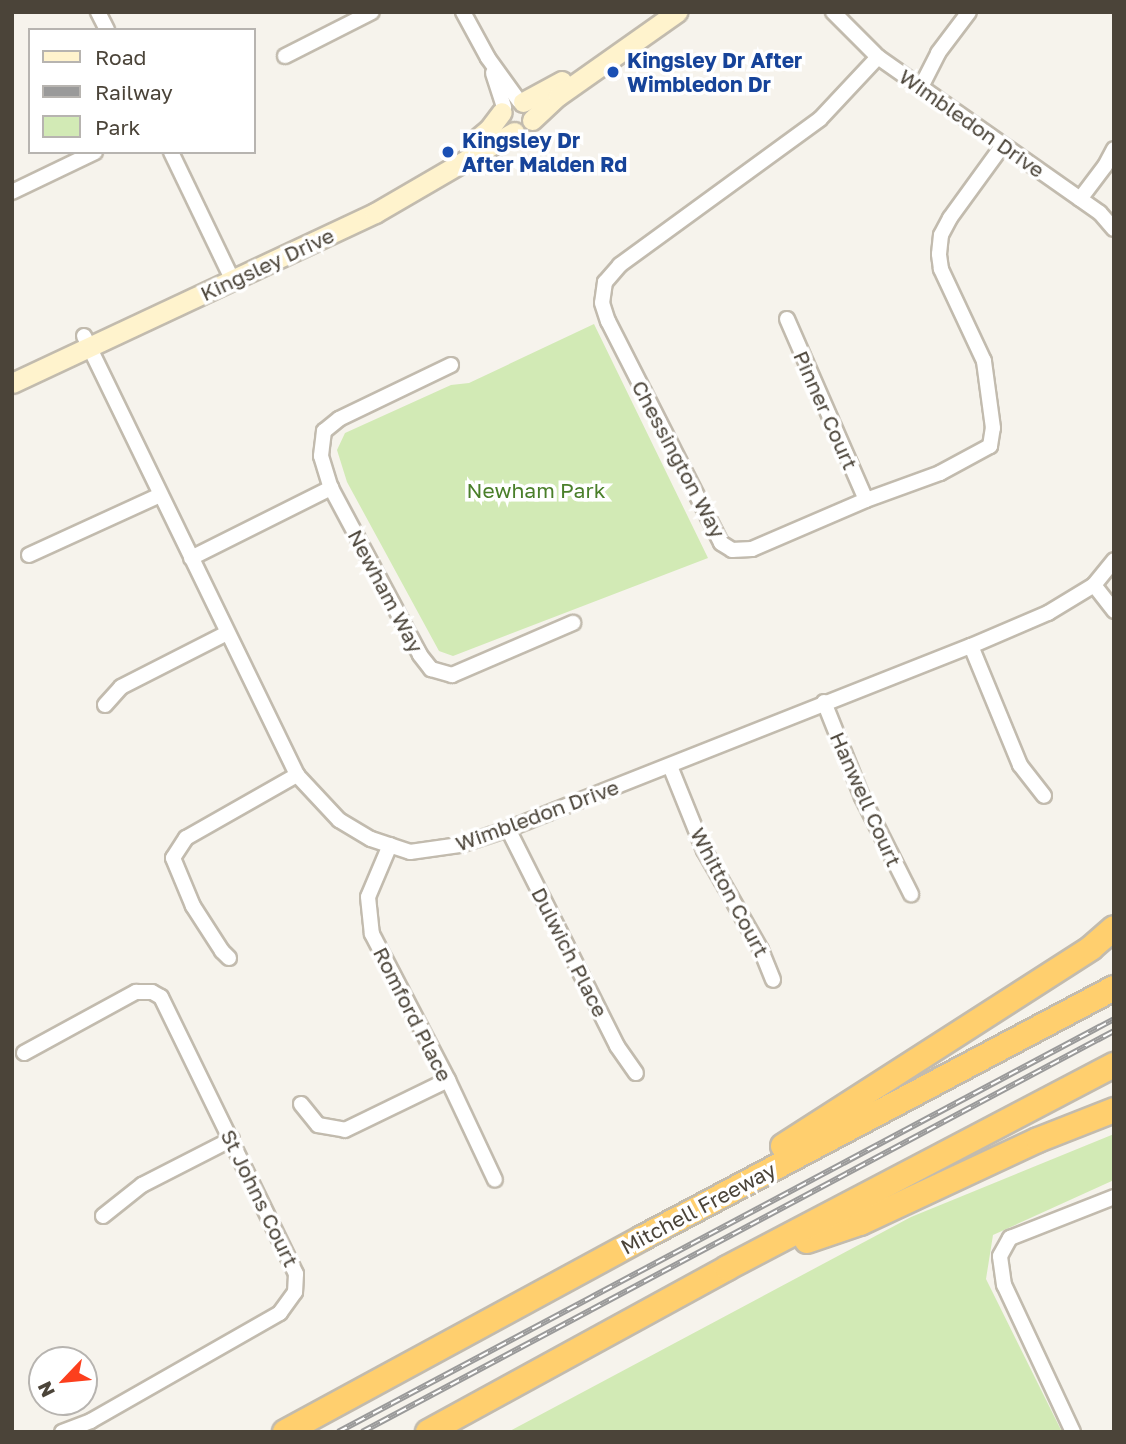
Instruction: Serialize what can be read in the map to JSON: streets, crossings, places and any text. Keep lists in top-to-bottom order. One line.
{"streets":{"highway":["Mitchell Freeway"],"main road":["Kingsley Drive"],"street":["Wimbledon Drive","Pinner Court","Chessington Way","Newham Way","Hanwell Court","Whitton Court","Dulwich Place","Romford Place","St Johns Court"]},"crossings":[["Wimbledon Drive","Kingsley Drive"],["Wimbledon Drive","Chessington Way"],["Wimbledon Drive","Hanwell Court"],["Wimbledon Drive","Whitton Court"],["Wimbledon Drive","Dulwich Place"],["Wimbledon Drive","Romford Place"],["Pinner Court","Chessington Way"]],"parks":["Newham Park"],"places":["Kingsley Dr After Wimbledon Dr","Kingsley Dr After Malden Rd"],"legend":["Road","Railway","Park"],"north":"bottom left"}
